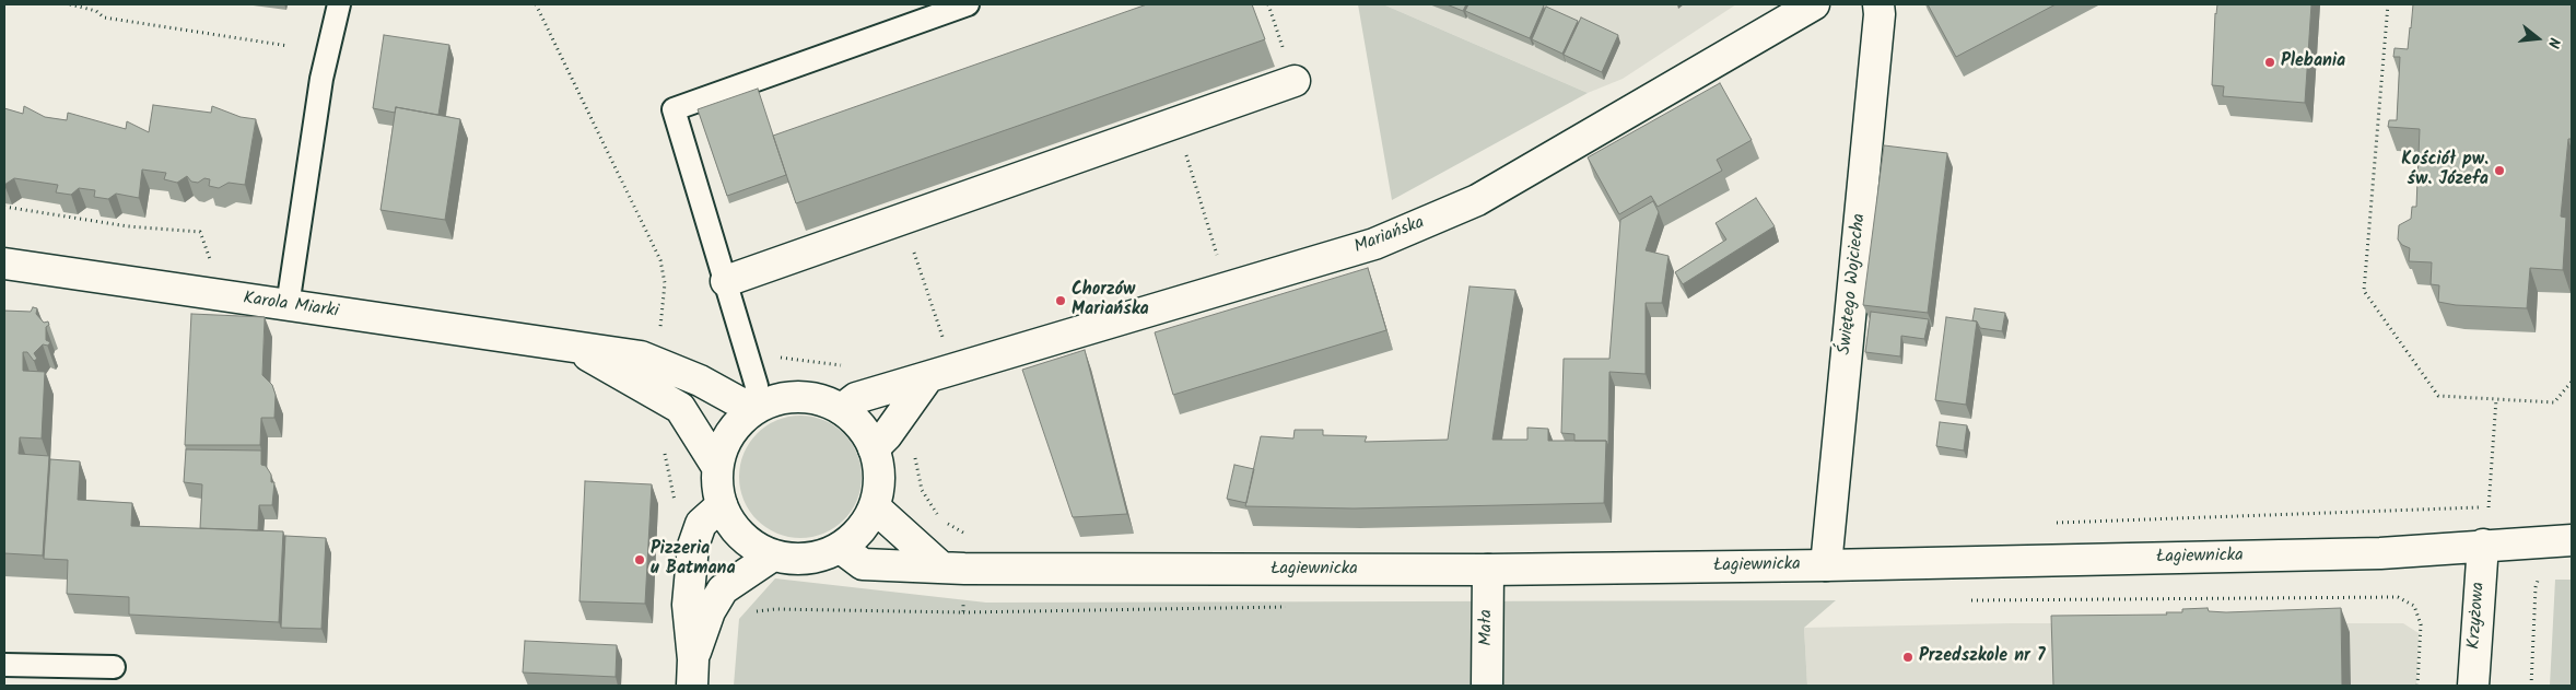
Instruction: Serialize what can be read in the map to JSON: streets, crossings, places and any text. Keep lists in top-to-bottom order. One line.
{"streets":{"street":["Mariańska","Świętego Wojciecha","Karola Miarki","Łagiewnicka","Krzyżowa","Mała"]},"crossings":[["Mariańska","Karola Miarki"],["Mariańska","Łagiewnicka"],["Świętego Wojciecha","Łagiewnicka"],["Karola Miarki","Łagiewnicka"],["Łagiewnicka","Krzyżowa"],["Łagiewnicka","Mała"]],"places":["Plebania","Kościół pw. św. Józefa","Chorzów Mariańska","Pizzeria u Batmana","Przedszkole nr 7"],"north":"right"}
